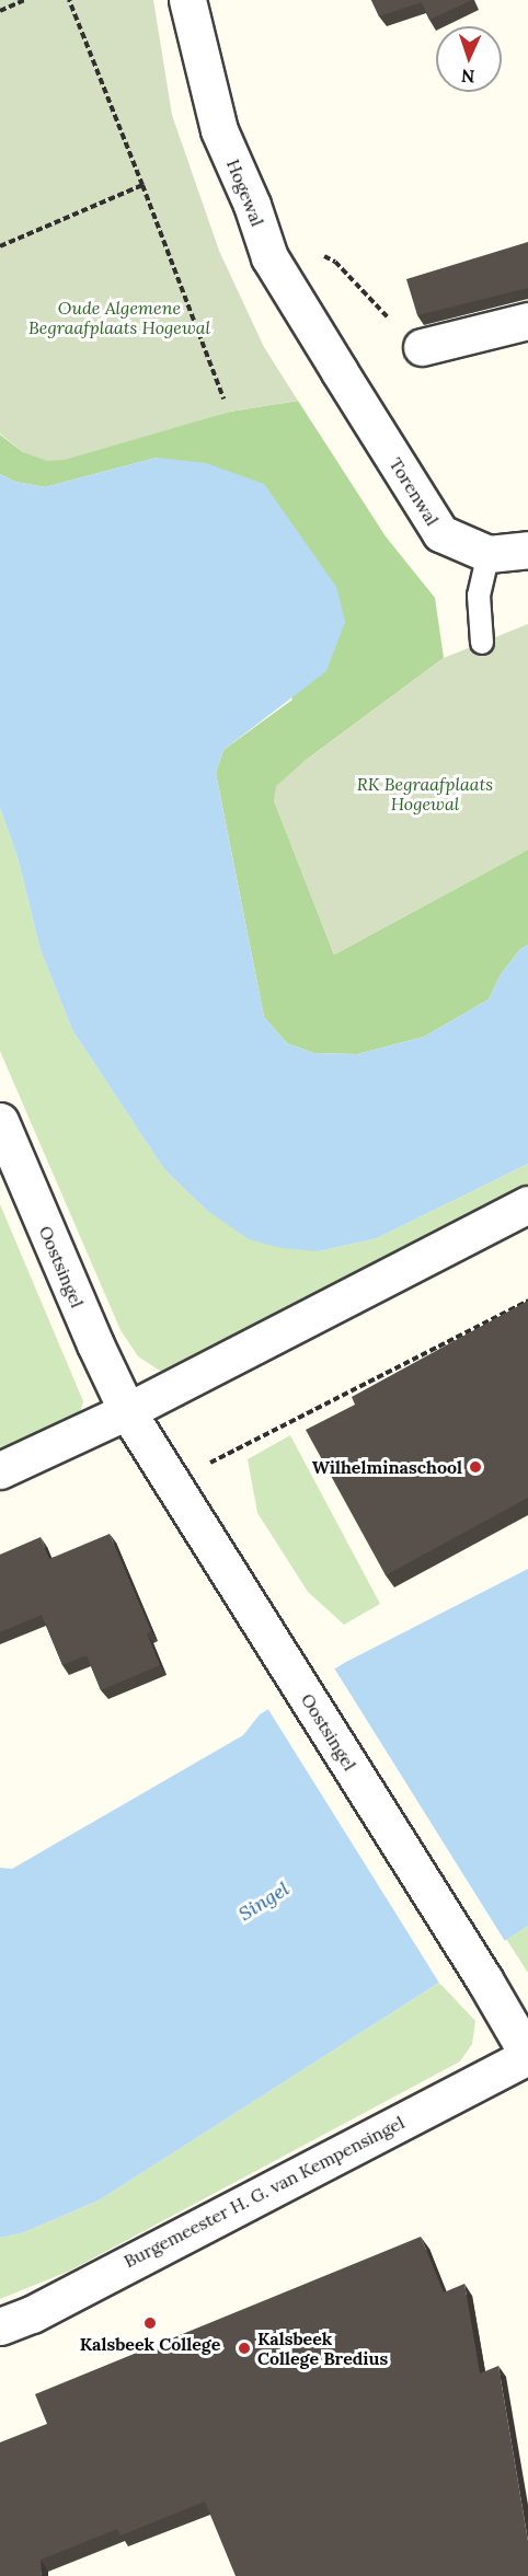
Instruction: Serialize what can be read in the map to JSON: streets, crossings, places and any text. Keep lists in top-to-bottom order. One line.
{"streets":{"street":["Hogewal","Torenwal","Oostsingel","Burgemeester H. G. van Kempensingel"]},"crossings":[["Hogewal","Torenwal"],["Oostsingel","Burgemeester H. G. van Kempensingel"]],"water":["Singel"],"parks":["Oude Algemene Begraafplaats Hogewal","RK Begraafplaats Hogewal"],"places":["Wilhelminaschool","Kalsbeek College","Kalsbeek College Bredius"],"north":"bottom"}
